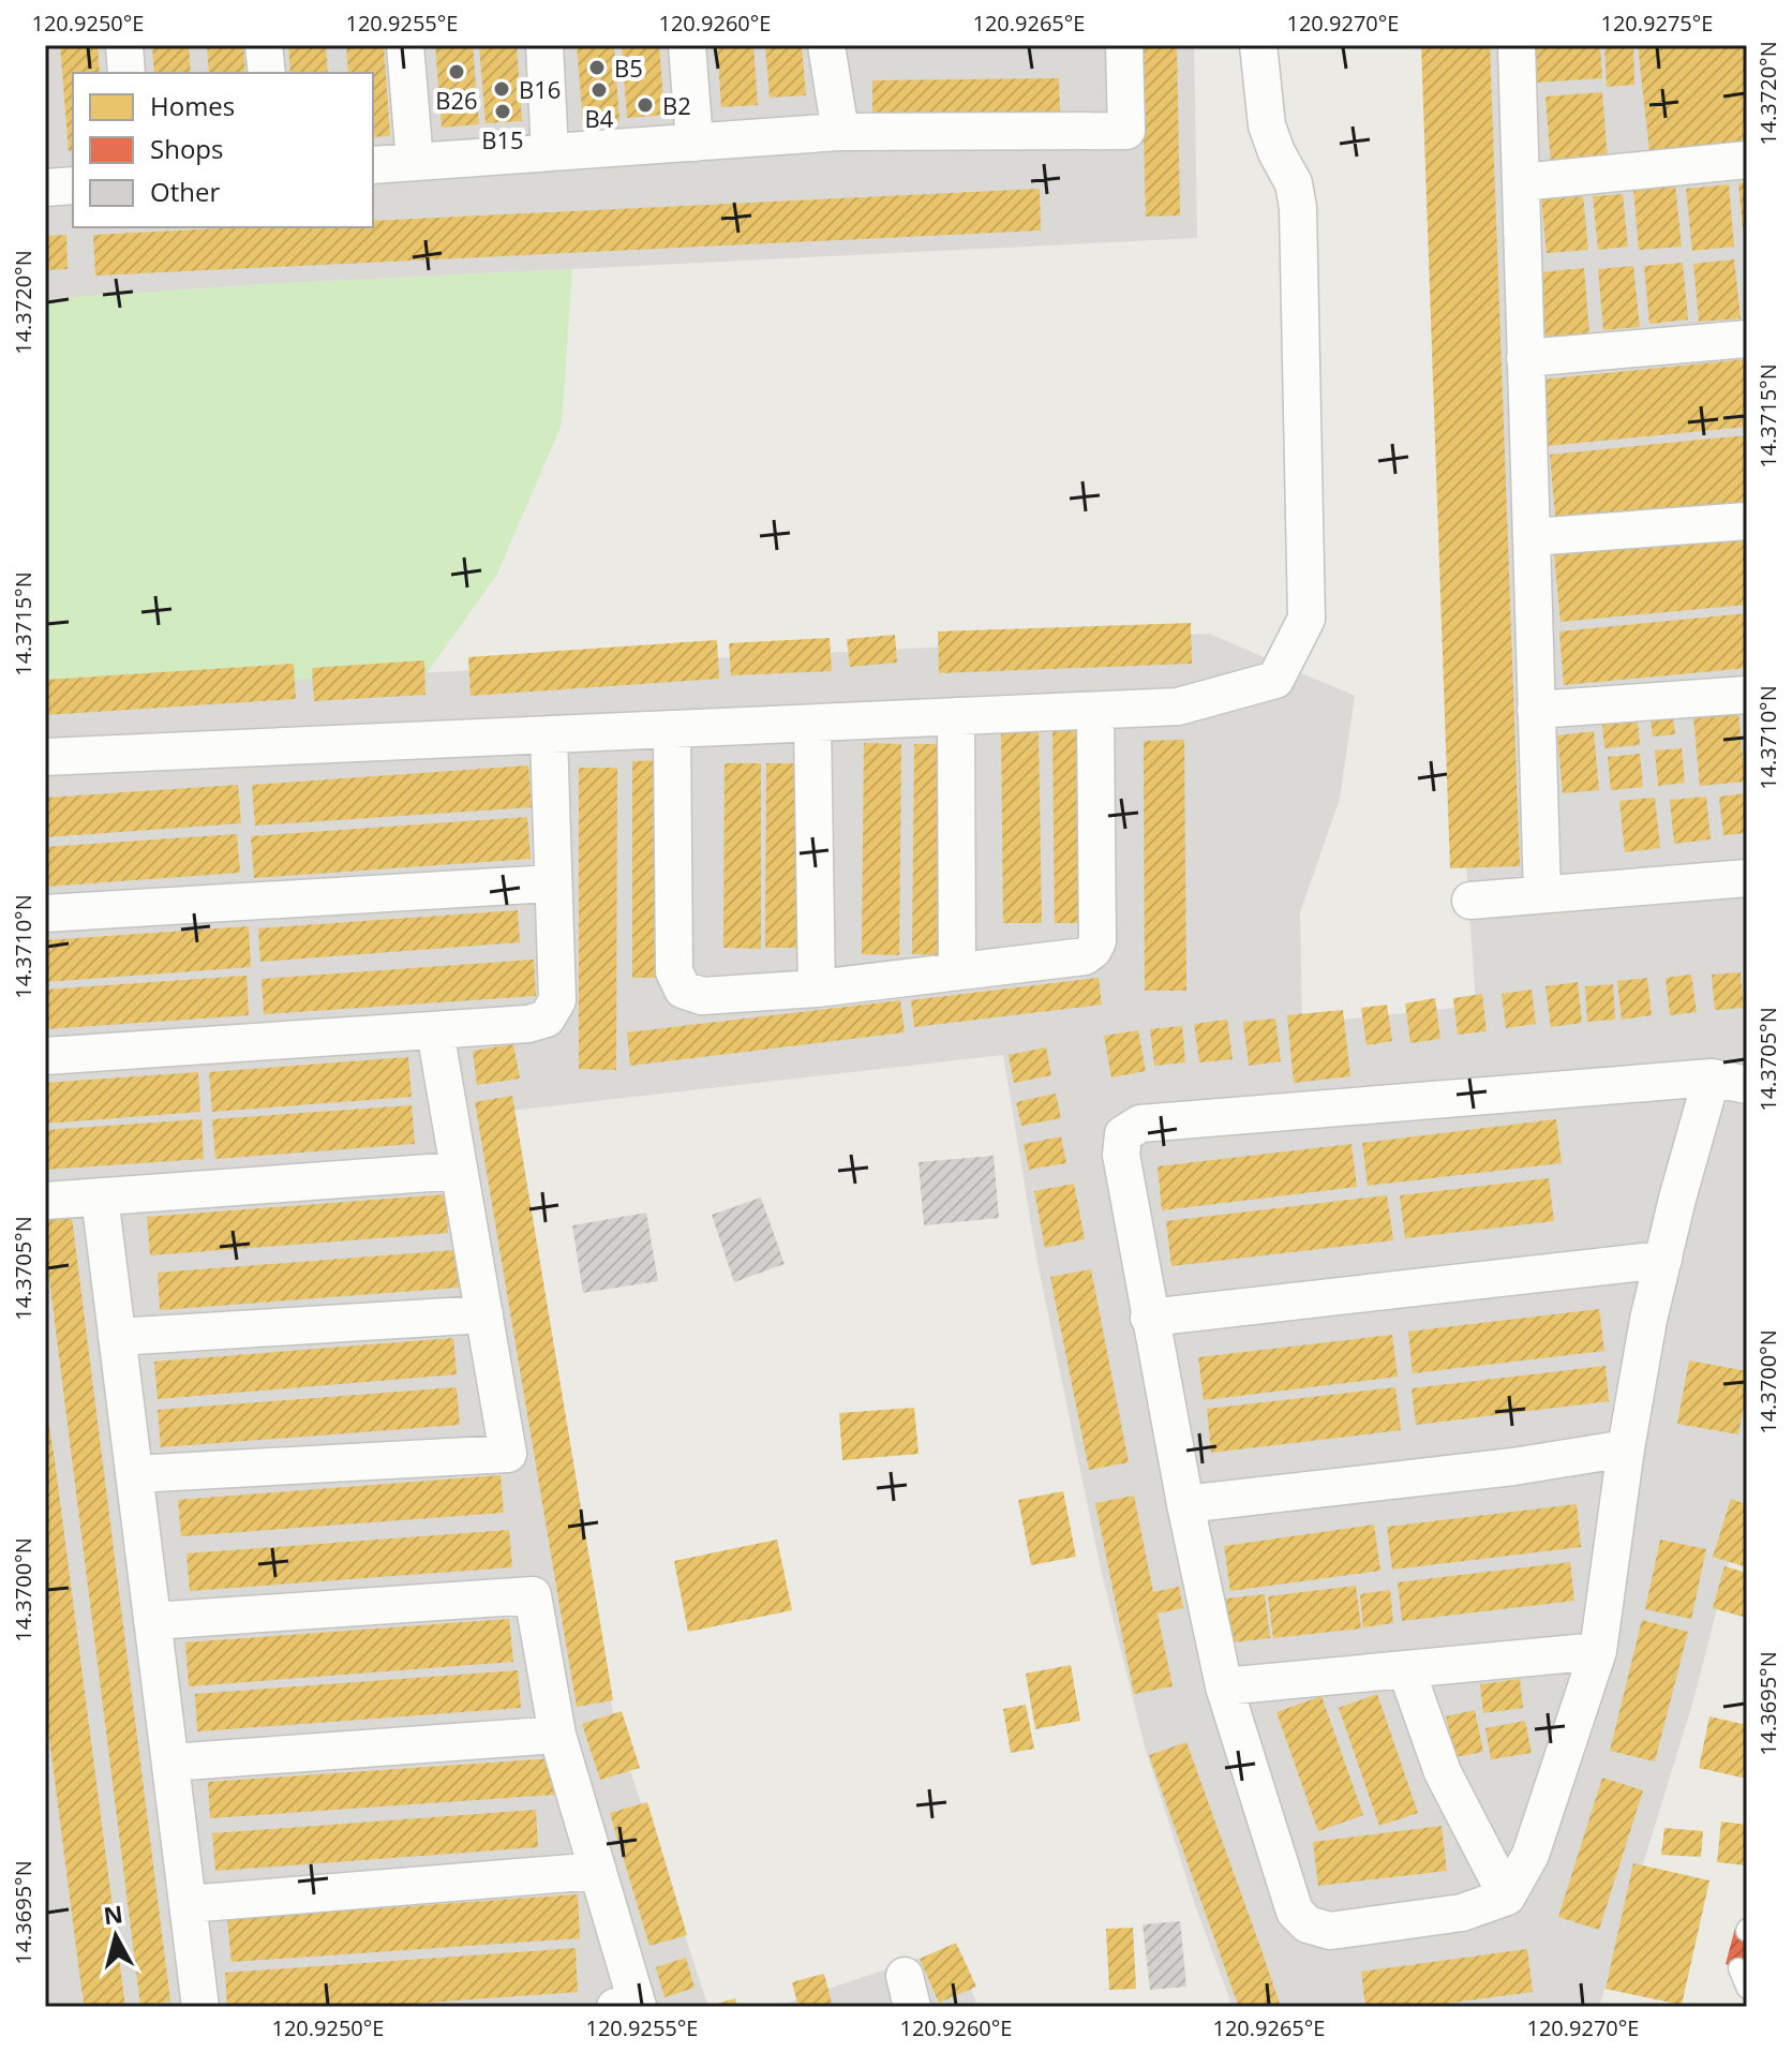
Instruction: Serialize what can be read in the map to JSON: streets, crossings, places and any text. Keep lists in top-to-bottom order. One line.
{"places":["B5","B26","B16","B4","B2","B15"],"legend":["Homes","Shops","Other"],"north":"top","coordinates":["120.9250°E","120.9255°E","120.9260°E","120.9265°E","120.9270°E","120.9275°E","14.3720°N","14.3715°N","14.3710°N","14.3705°N","14.3700°N","14.3695°N"]}
